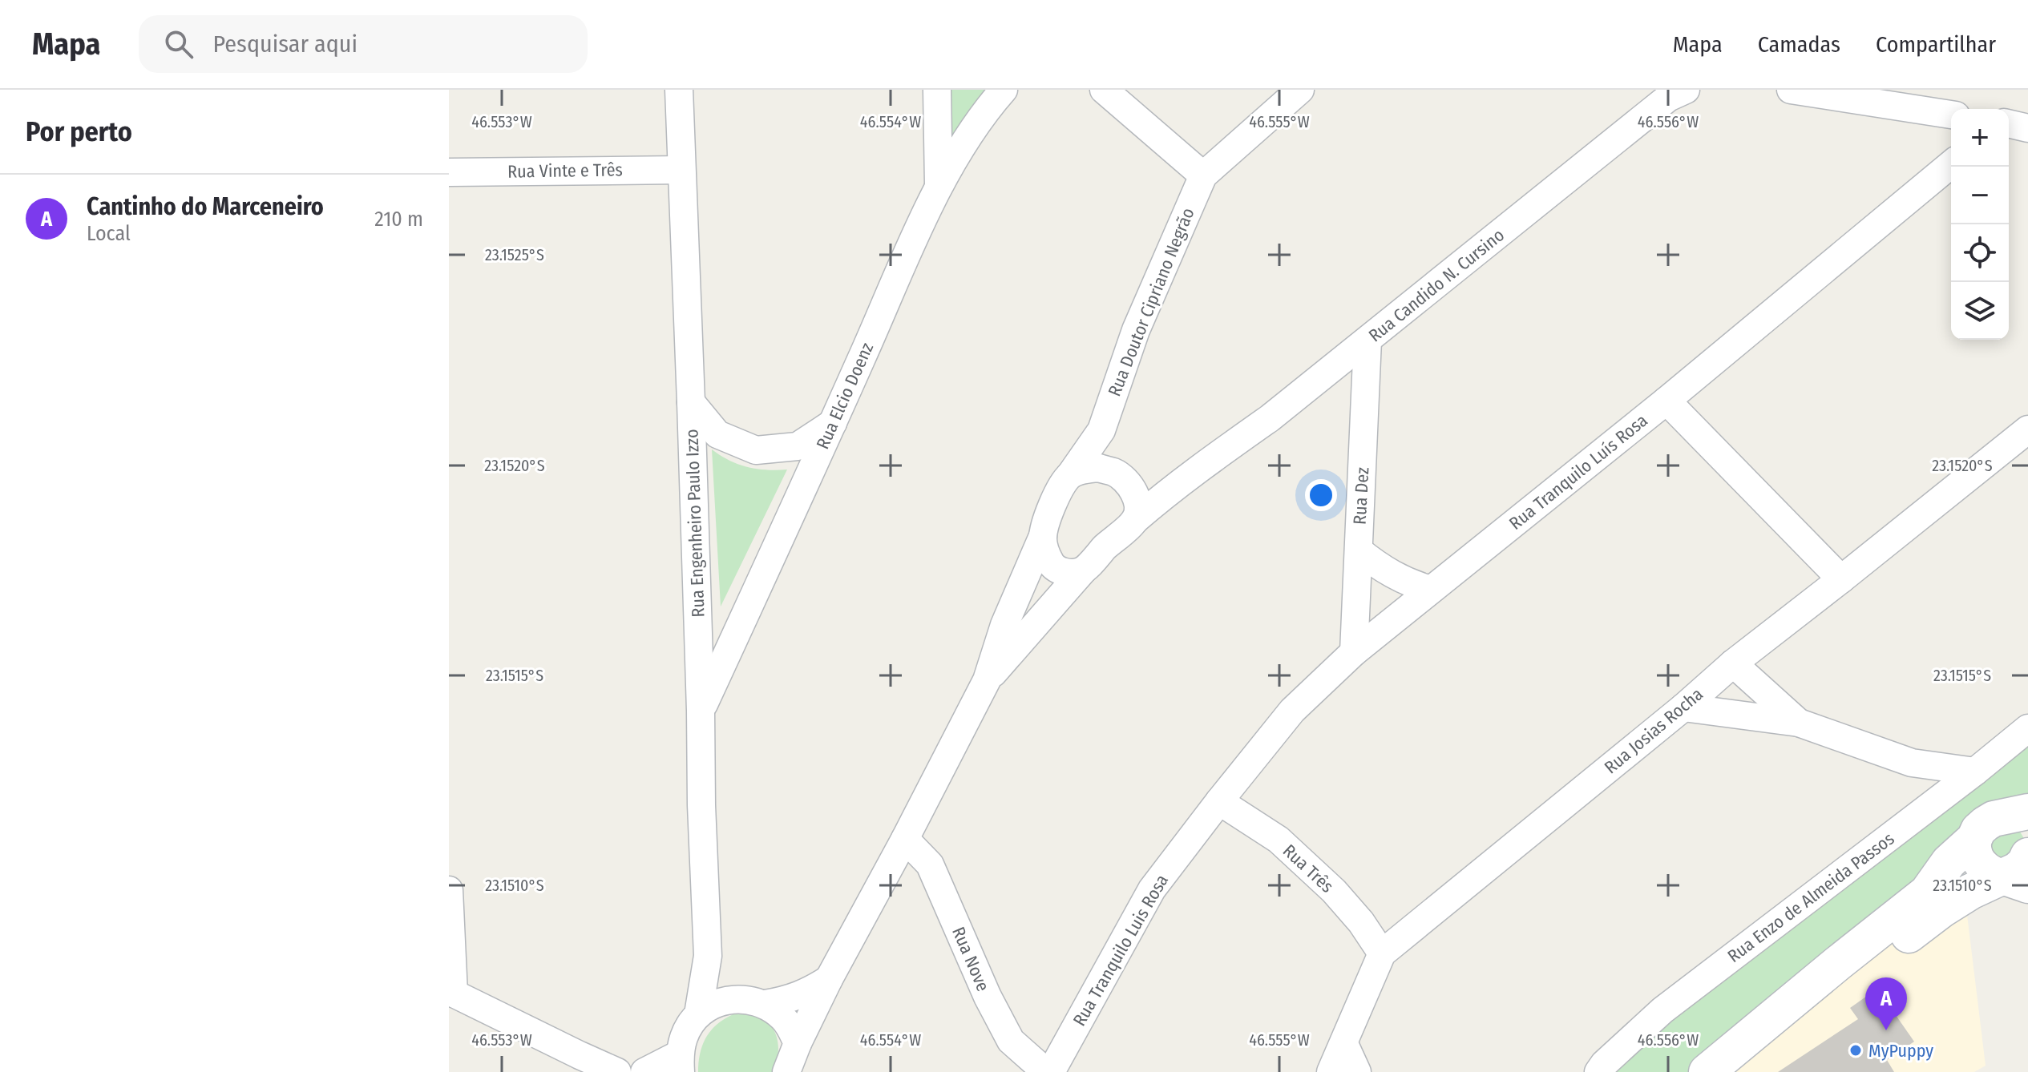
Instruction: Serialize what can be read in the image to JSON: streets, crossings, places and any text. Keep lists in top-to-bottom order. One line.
{"streets":{"street":["Rua Vinte e Três","Rua Candido N. Cursino","Rua Doutor Cipriano Negrão","Rua Elcio Doenz","Rua Tranquilo Luís Rosa","Rua Dez","Rua Engenheiro Paulo Izzo","Rua Josias Rocha","Rua Três","Rua Enzo de Almeida Passos","Rua Tranquilo Luis Rosa","Rua Nove"]},"crossings":[["Rua Vinte e Três","Rua Engenheiro Paulo Izzo"],["Rua Candido N. Cursino","Rua Doutor Cipriano Negrão"],["Rua Candido N. Cursino","Rua Dez"],["Rua Elcio Doenz","Rua Engenheiro Paulo Izzo"],["Rua Tranquilo Luís Rosa","Rua Dez"],["Rua Tranquilo Luís Rosa","Rua Três"],["Rua Tranquilo Luís Rosa","Rua Tranquilo Luis Rosa"],["Rua Josias Rocha","Rua Três"],["Rua Três","Rua Tranquilo Luis Rosa"],["Rua Tranquilo Luis Rosa","Rua Nove"]],"places":["MyPuppy"],"page":{"header":"Mapa","search":"Pesquisar aqui","nav":["Mapa","Camadas","Compartilhar"],"heading":"Por perto","map_buttons":["+","−"],"list":[{"mark":"A","name":"Cantinho do Marceneiro","note":"Local","value":"210 m"}],"pins":"A"},"coordinates":["46.553°W","46.554°W","46.555°W","46.556°W","23.1525°S","23.1520°S","23.1515°S","23.1510°S"]}
